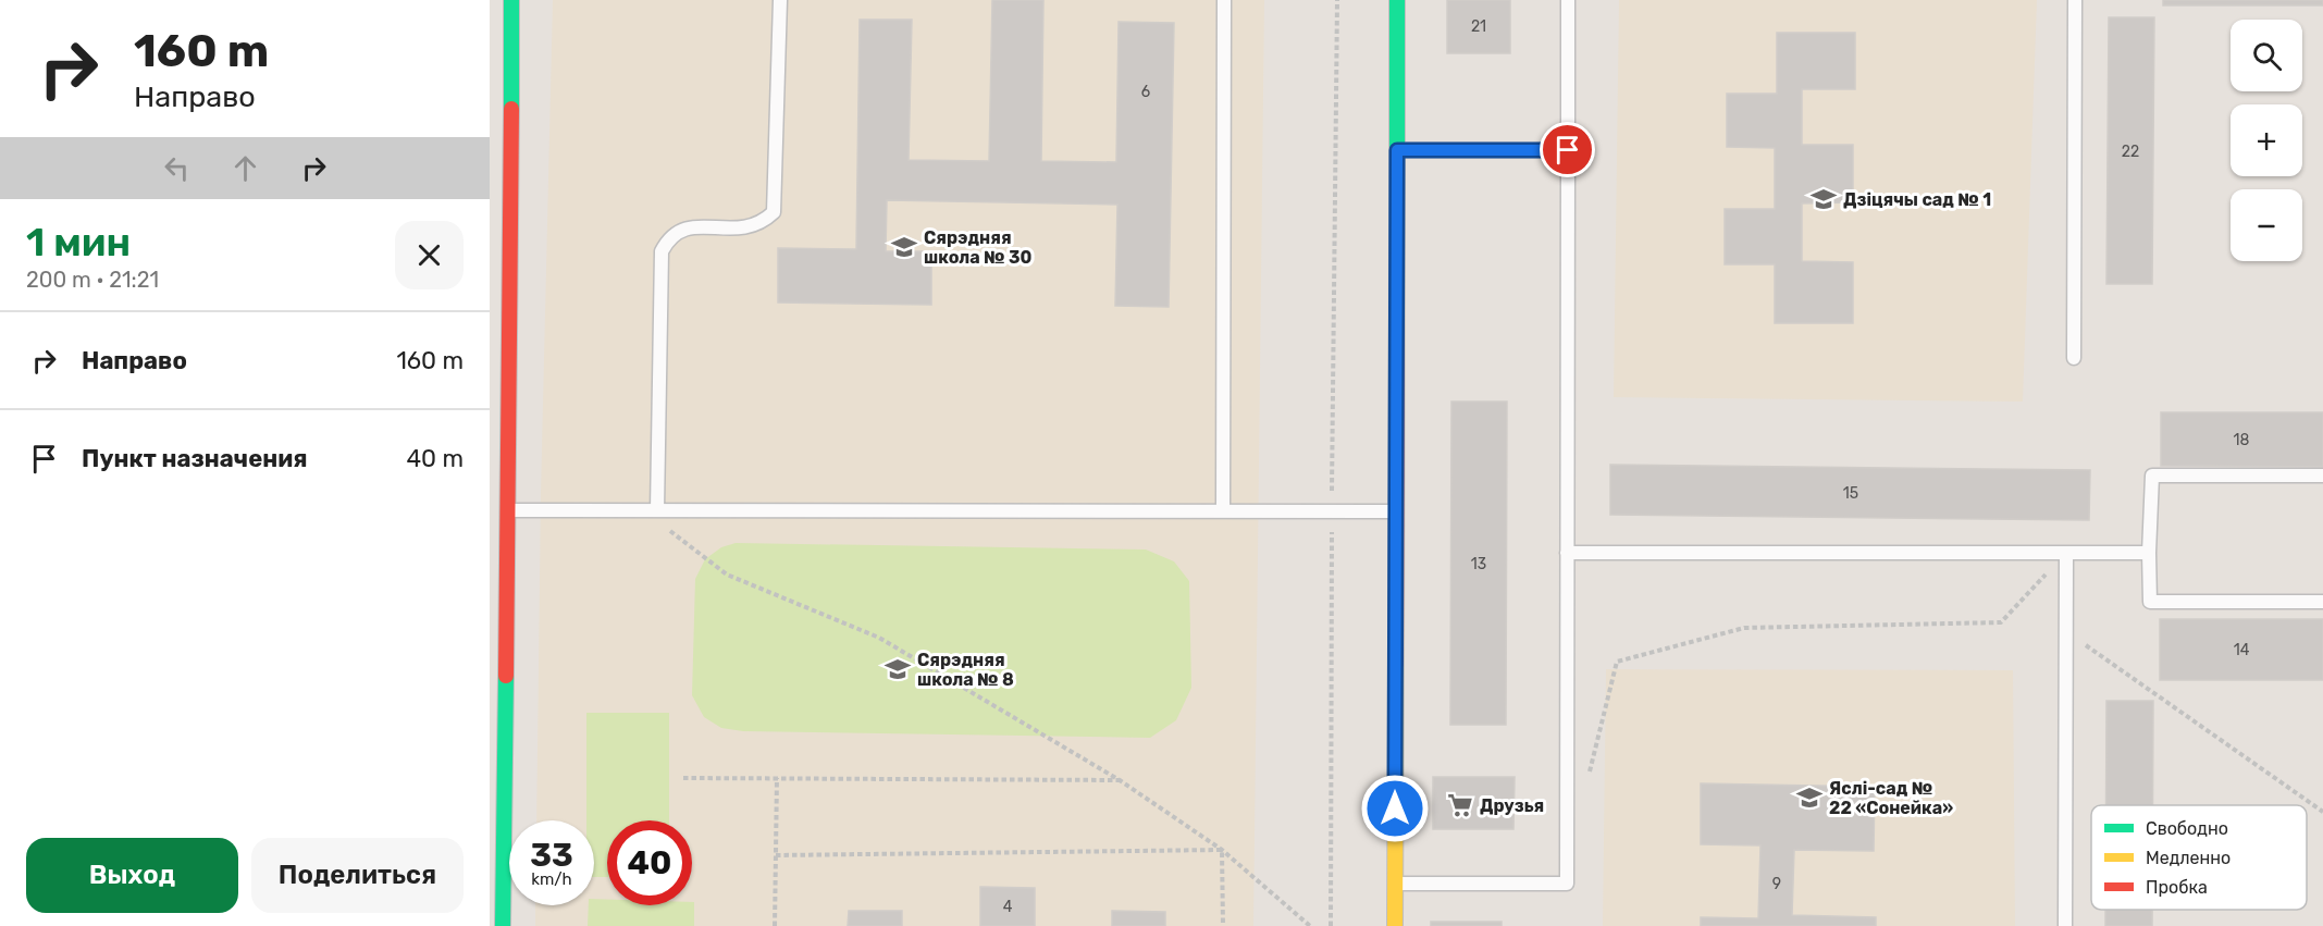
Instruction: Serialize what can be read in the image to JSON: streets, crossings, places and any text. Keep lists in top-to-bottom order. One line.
{"places":{"school or university":["Дзіцячы сад № 1","Сярэдняя школа № 30","Сярэдняя школа № 8","Яслі-сад № 22 «Сонейка»"],"supermarket":["Друзья"]},"house_numbers":["21","6","22","18","15","13","14","9","4"],"legend":["Свободно","Медленно","Пробка"],"page":{"turn":["160 m","Направо"],"map_buttons":["+","−"],"heading":["1 мин","200 m · 21:21"],"list":[{"name":"Направо","value":"160 m"},{"name":"Пункт назначения","value":"40 m"}],"speed":"33 km/h","limit":"40","buttons":["Выход","Поделиться"]}}
